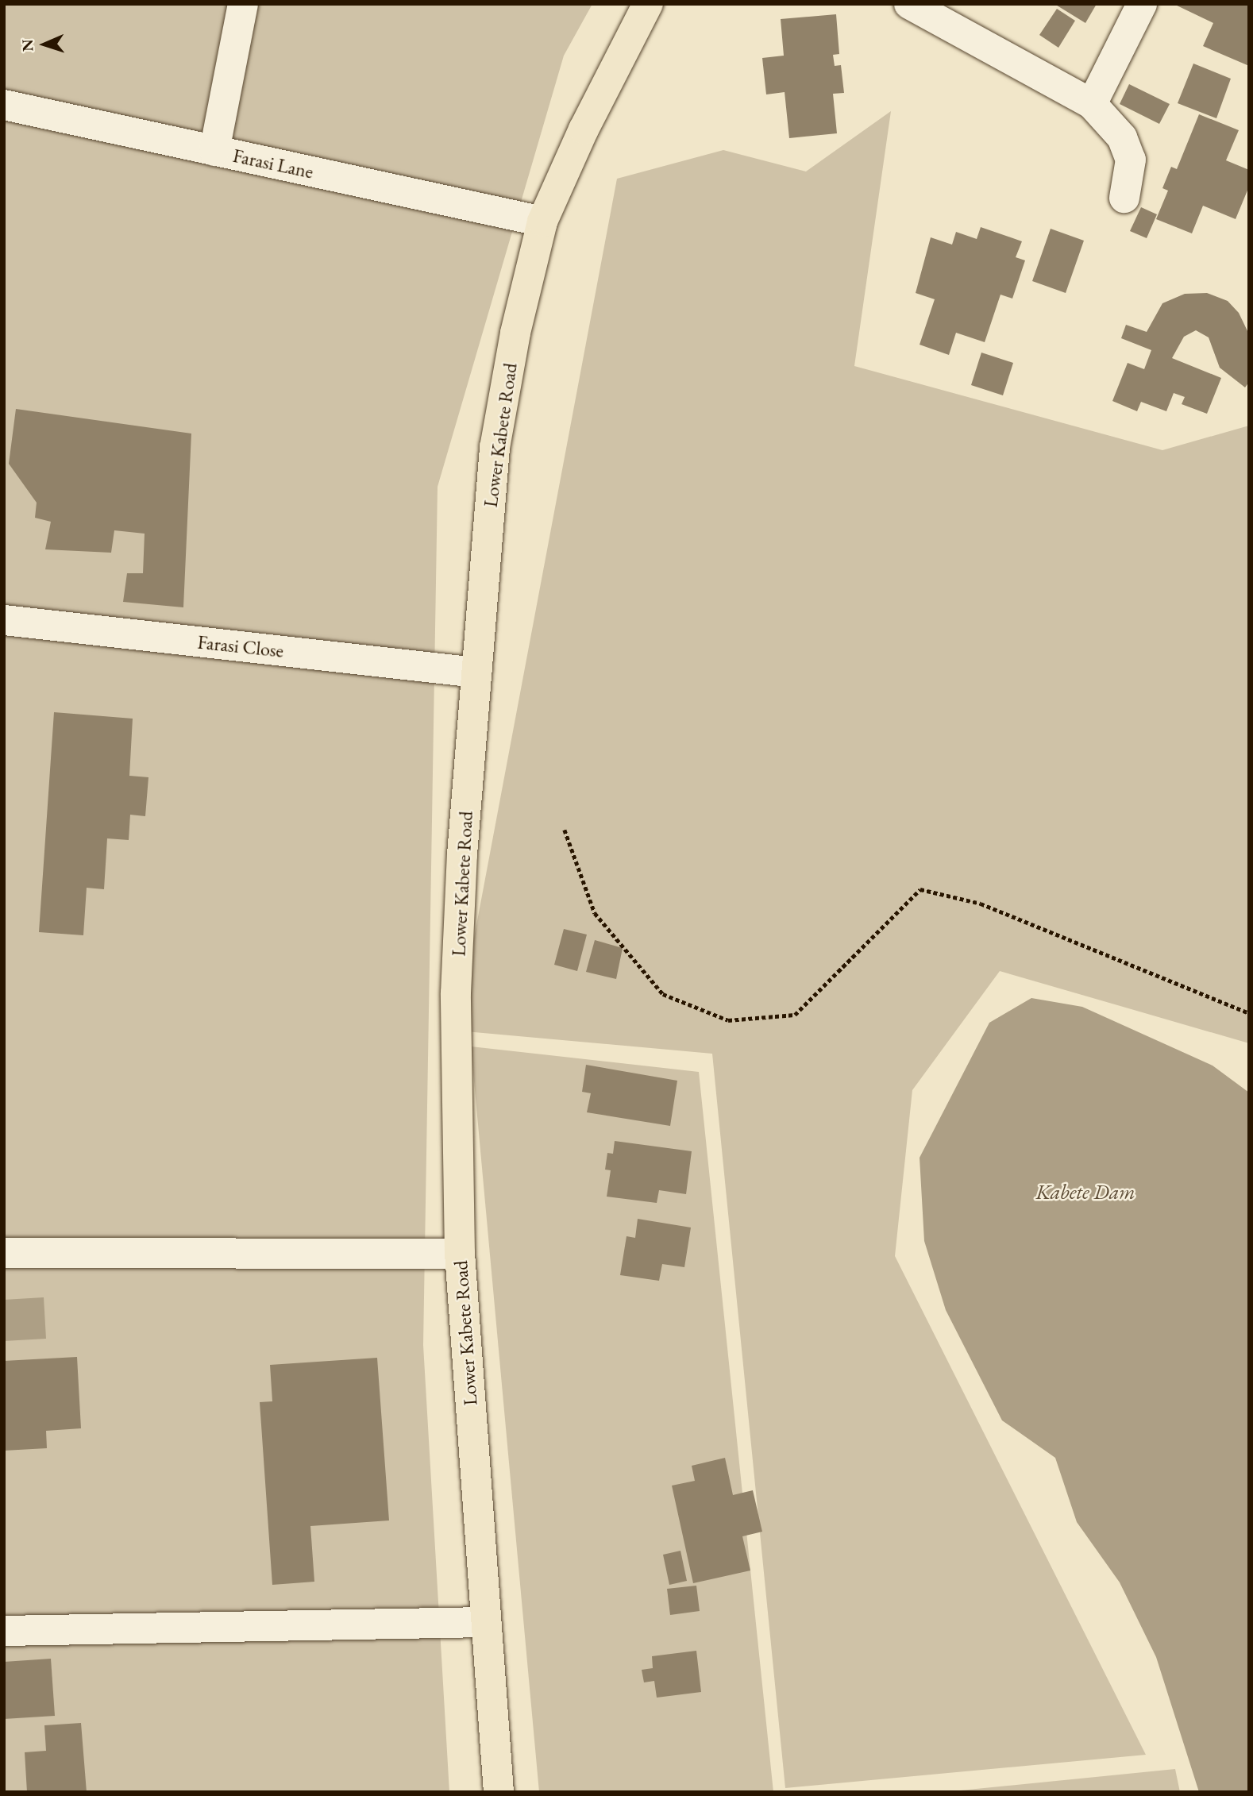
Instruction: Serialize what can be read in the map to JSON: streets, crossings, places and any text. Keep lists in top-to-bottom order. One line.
{"streets":{"main road":["Lower Kabete Road"],"street":["Farasi Lane","Farasi Close"]},"crossings":[["Farasi Lane","Lower Kabete Road"],["Lower Kabete Road","Farasi Close"]],"water":["Kabete Dam"],"north":"left"}
